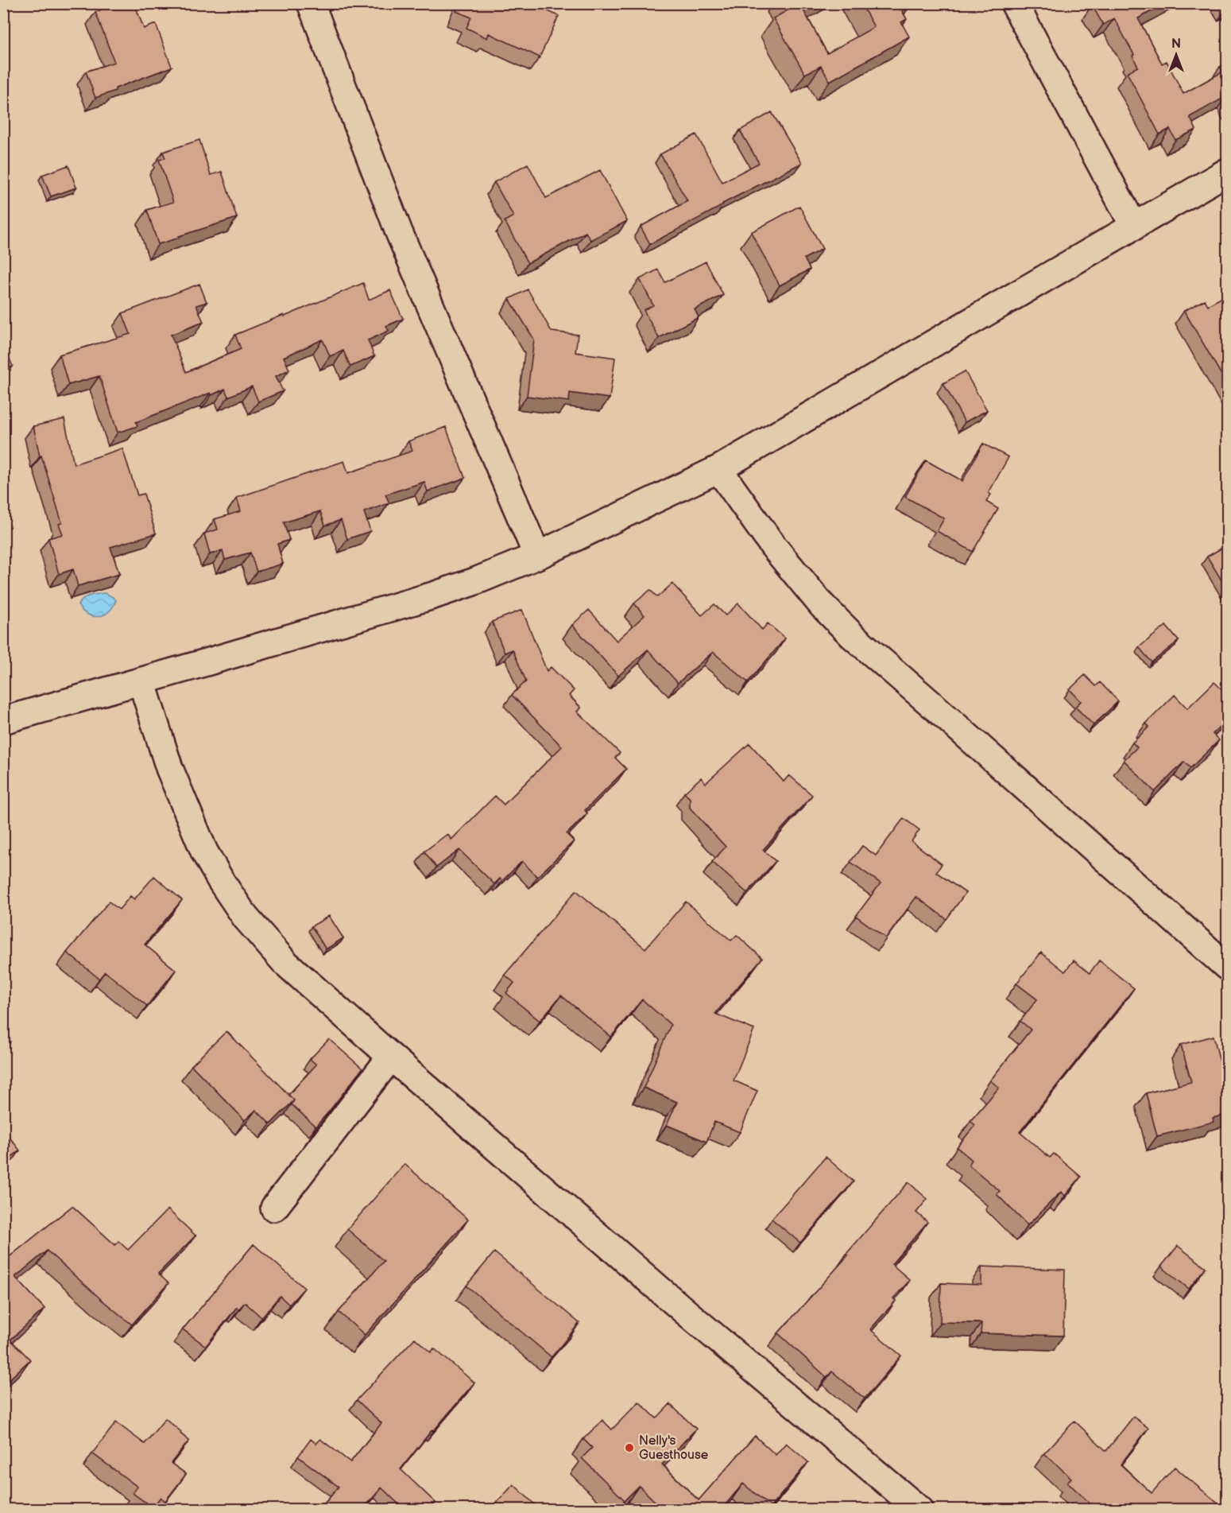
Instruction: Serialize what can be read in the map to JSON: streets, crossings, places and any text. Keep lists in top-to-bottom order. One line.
{"places":["Nelly's Guesthouse"],"north":"top"}
